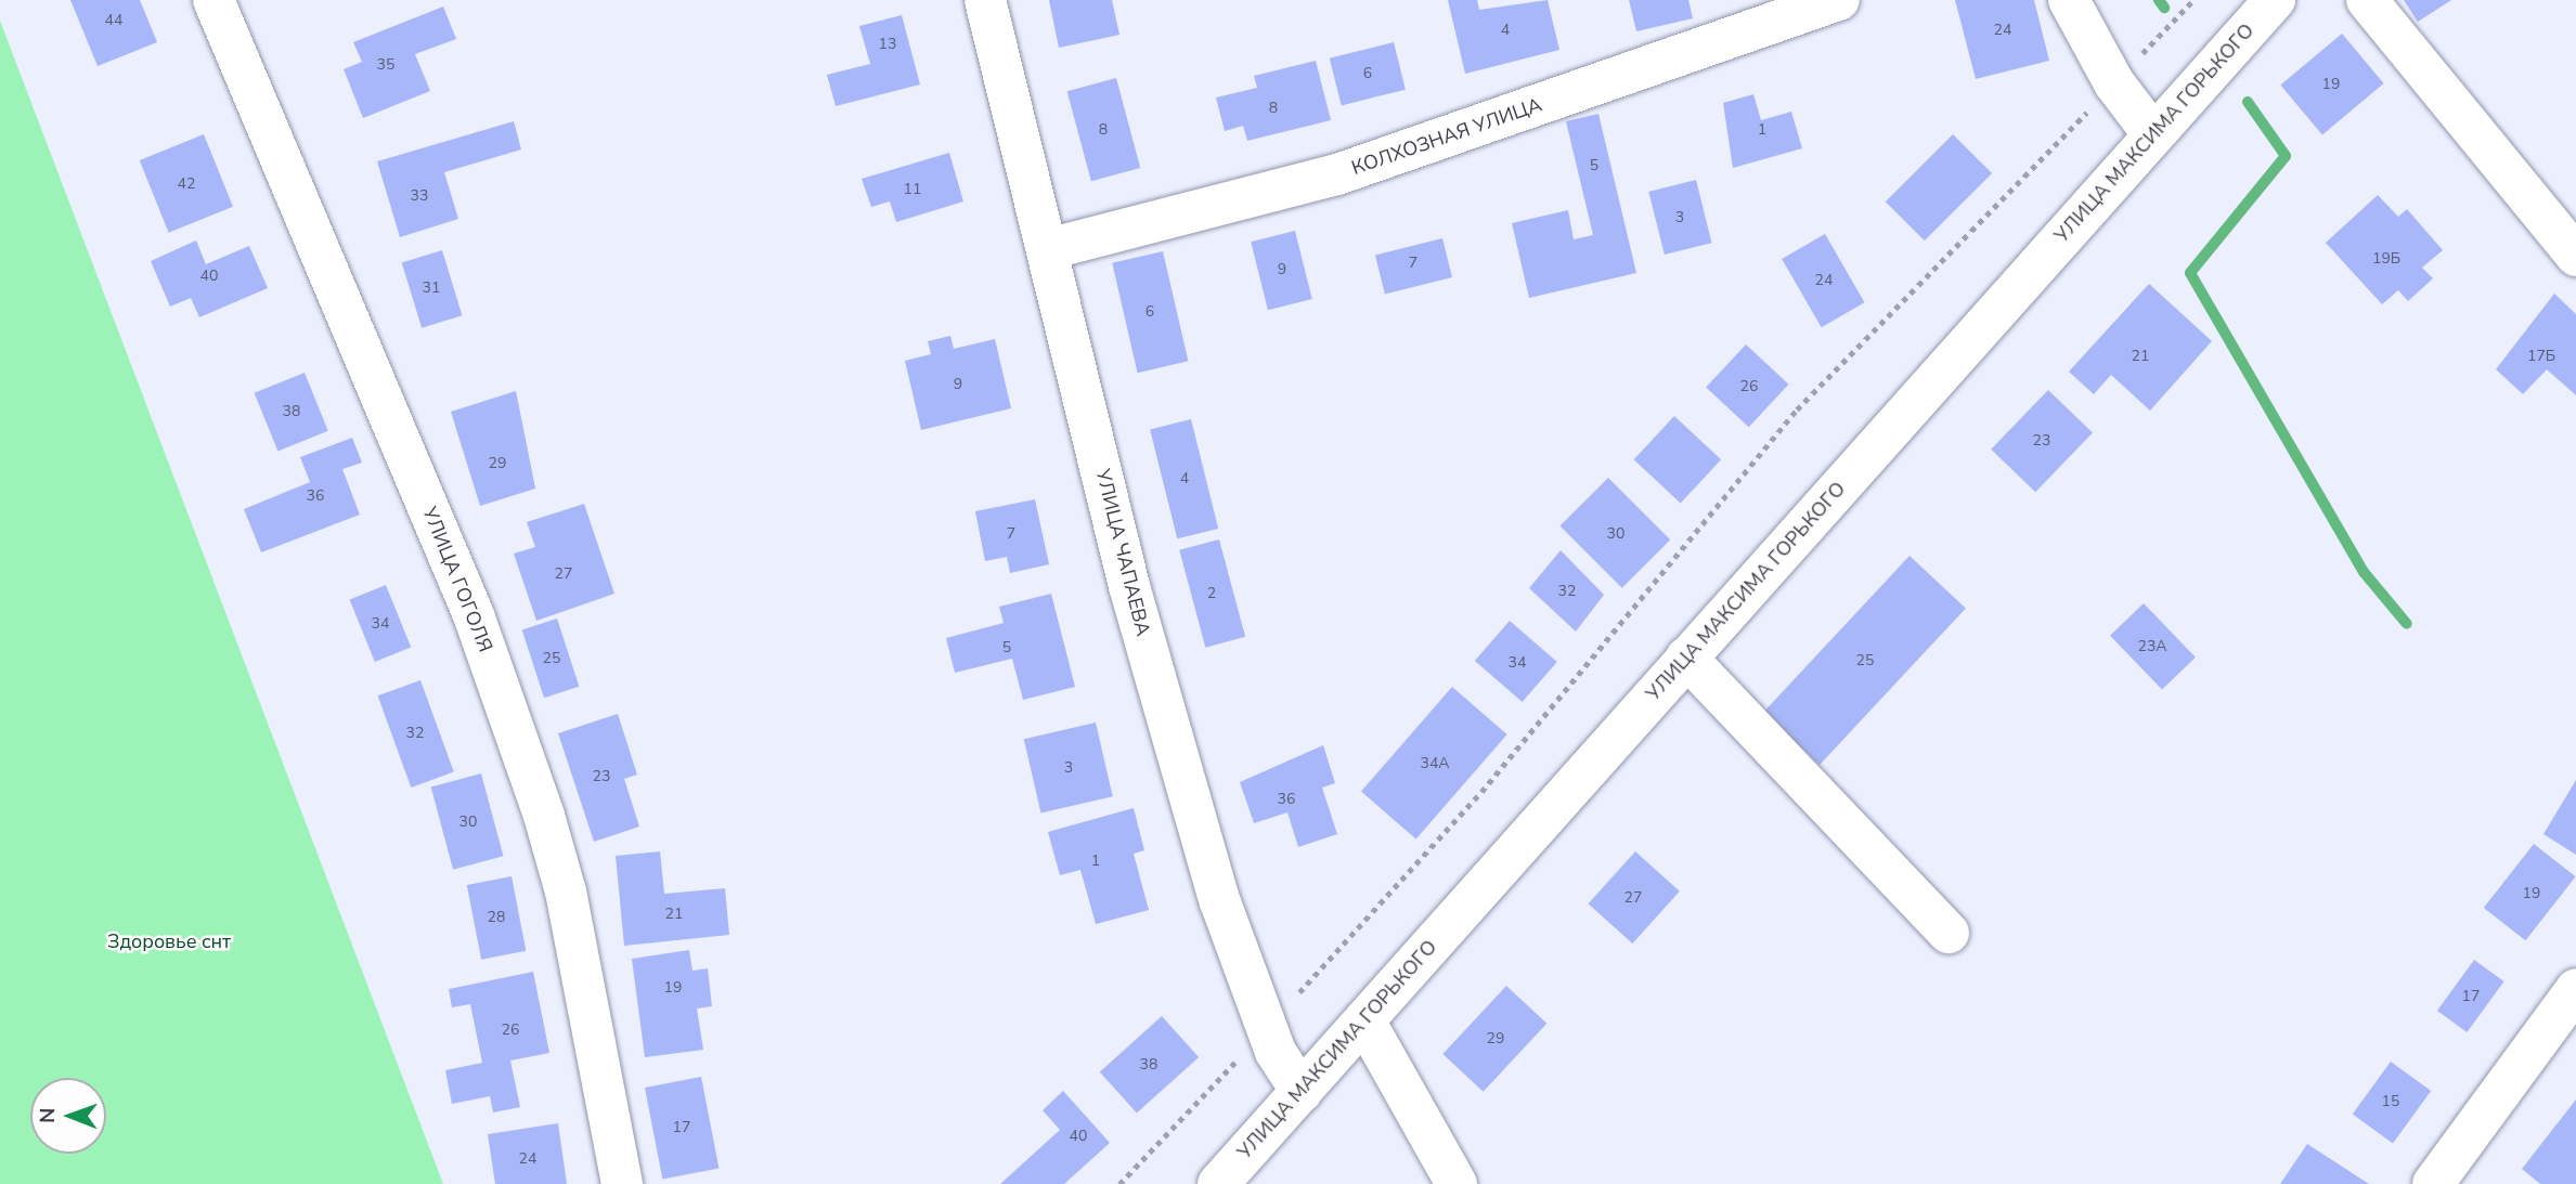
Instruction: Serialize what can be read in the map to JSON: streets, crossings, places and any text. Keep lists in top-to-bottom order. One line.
{"streets":{"street":["УЛИЦА МАКСИМА ГОРЬКОГО","КОЛХОЗНАЯ УЛИЦА","УЛИЦА ЧАПАЕВА","УЛИЦА ГОГОЛЯ"]},"crossings":[["УЛИЦА МАКСИМА ГОРЬКОГО","УЛИЦА ЧАПАЕВА"],["КОЛХОЗНАЯ УЛИЦА","УЛИЦА ЧАПАЕВА"]],"parks":["Здоровье снт"],"house_numbers":["44","4","24","13","35","6","19","8","8","1","5","42","11","33","3","19Б","7","9","40","24","31","6","21","17Б","9","26","38","23","29","4","36","7","30","27","32","2","34","23А","5","25","25","34","32","34А","3","23","36","30","1","19","27","21","28","19","17","26","29","38","15","17","40","24"],"north":"left"}
